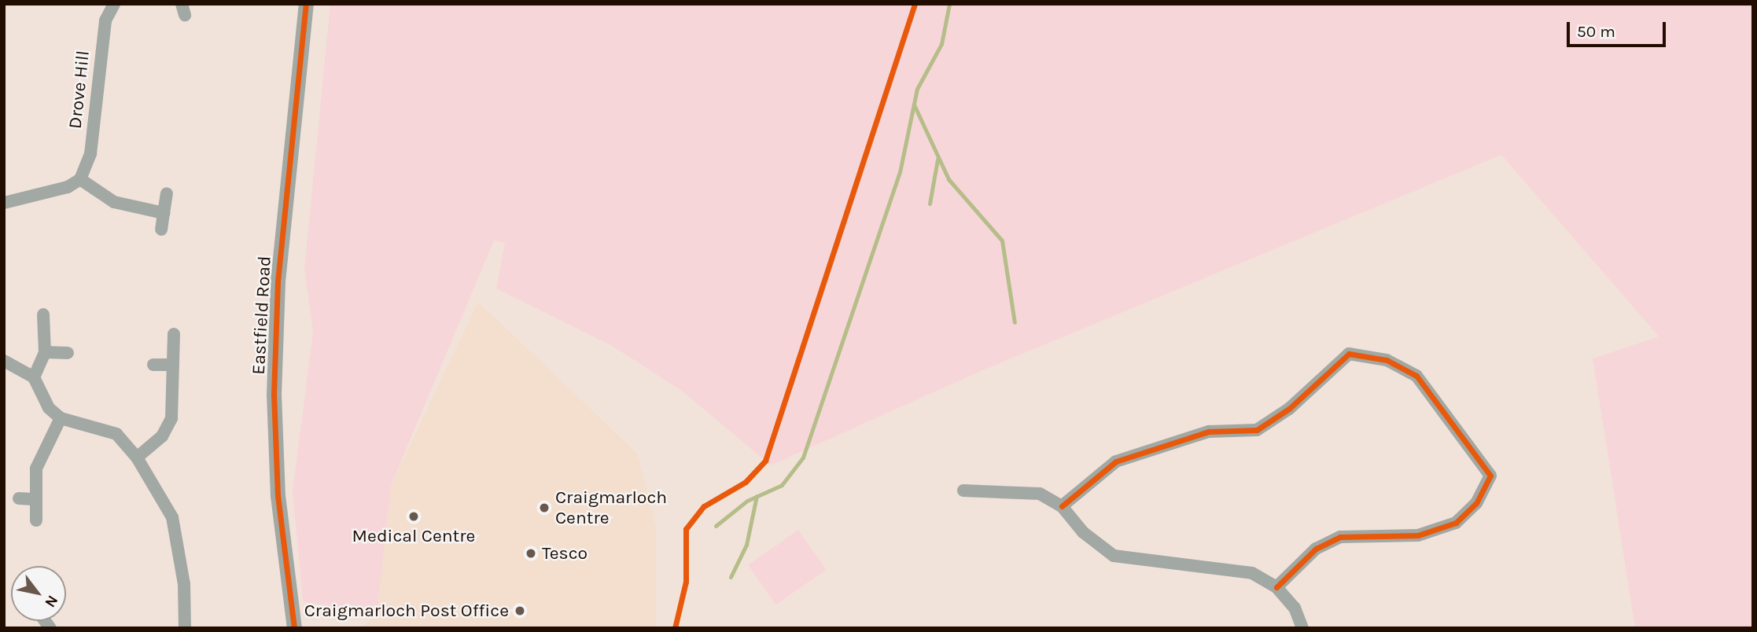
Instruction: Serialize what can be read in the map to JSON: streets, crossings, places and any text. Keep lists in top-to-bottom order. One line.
{"streets":{"street":["Drove Hill","Eastfield Road"]},"places":["Craigmarloch Centre","Medical Centre","Tesco","Craigmarloch Post Office"],"scale_bar":"50 m","north":"bottom right"}
